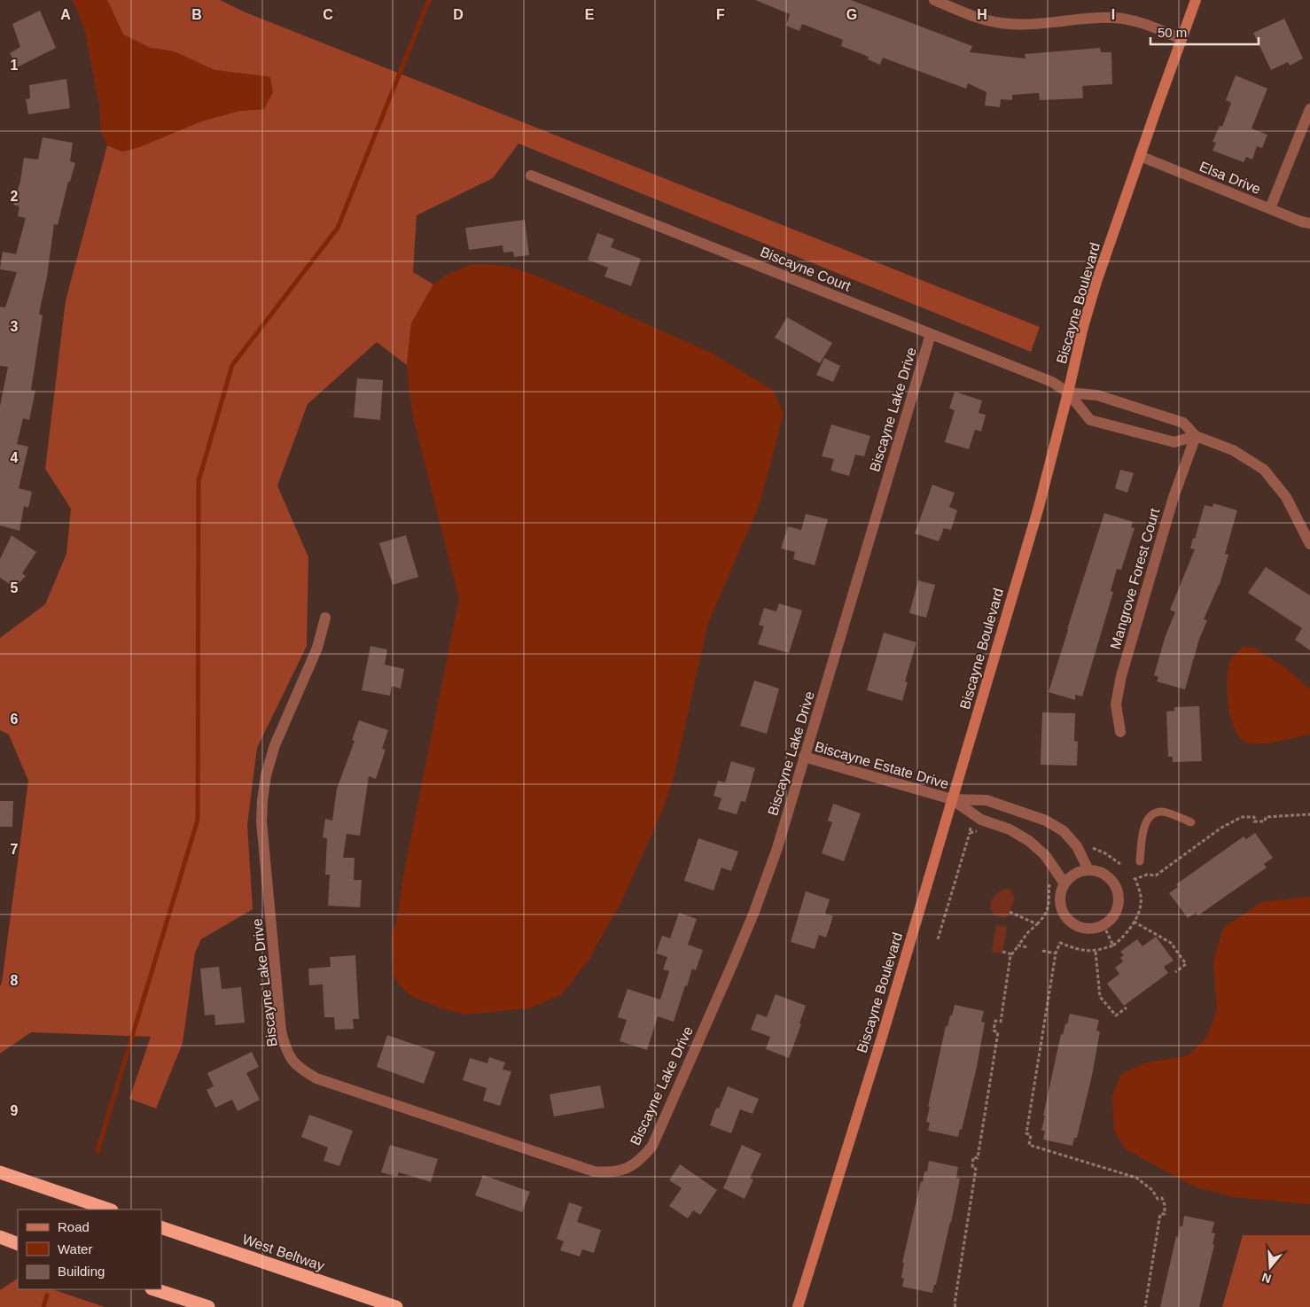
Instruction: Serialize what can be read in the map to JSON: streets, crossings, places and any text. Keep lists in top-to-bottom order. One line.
{"streets":{"highway":["West Beltway"],"street":["Elsa Drive","Biscayne Court","Biscayne Boulevard","Biscayne Lake Drive","Mangrove Forest Court","Biscayne Estate Drive"]},"crossings":[["Elsa Drive","Biscayne Boulevard"],["Biscayne Court","Biscayne Boulevard"],["Biscayne Court","Biscayne Lake Drive"],["Biscayne Boulevard","Biscayne Estate Drive"],["Biscayne Lake Drive","Biscayne Estate Drive"]],"legend":["Road","Water","Building"],"scale_bar":"50 m","north":"bottom","grid":{"columns":["A","B","C","D","E","F","G","H","I"],"rows":["1","2","3","4","5","6","7","8","9"]}}
